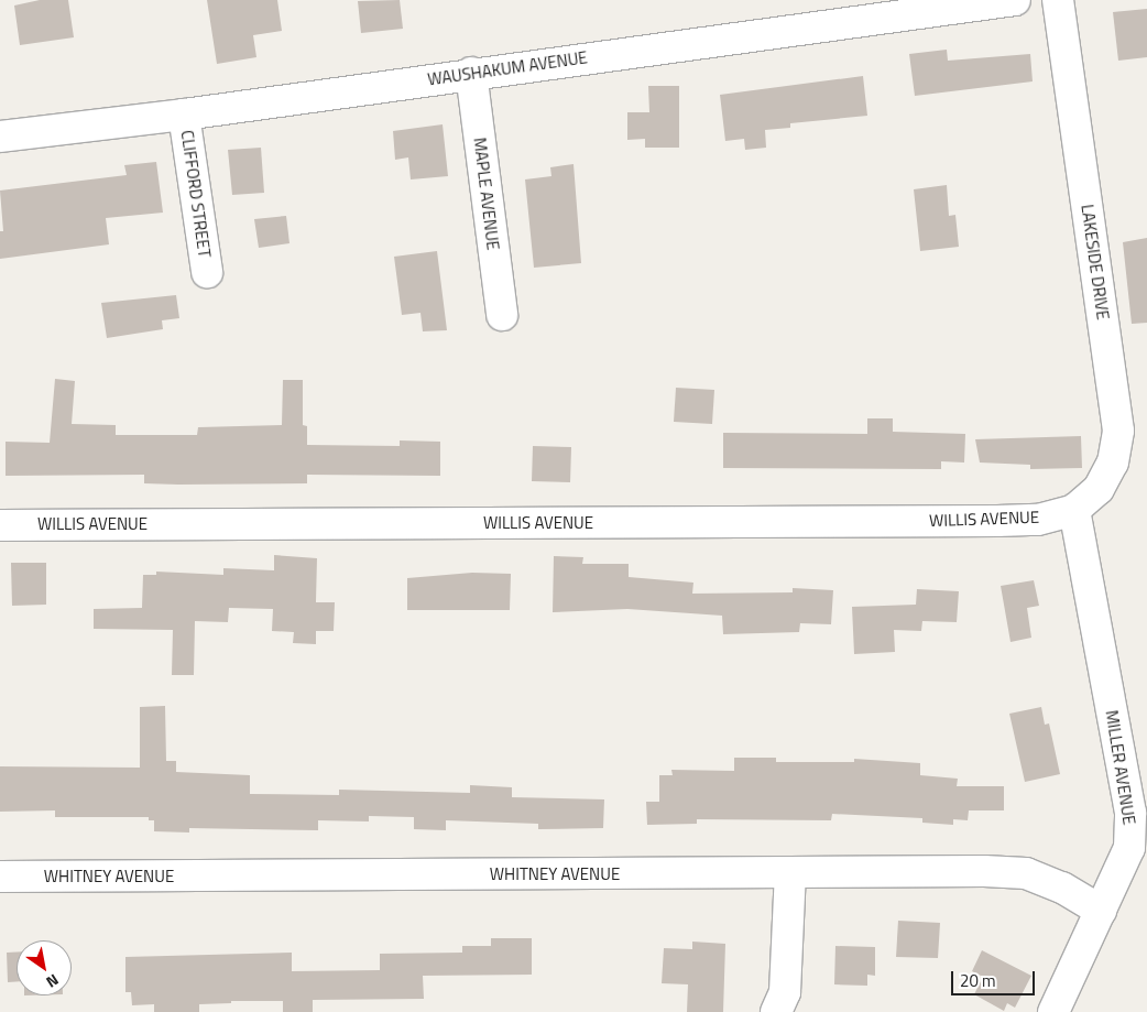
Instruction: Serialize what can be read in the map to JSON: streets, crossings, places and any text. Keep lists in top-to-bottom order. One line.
{"streets":{"street":["WAUSHAKUM AVENUE","CLIFFORD STREET","MAPLE AVENUE","LAKESIDE DRIVE","WILLIS AVENUE","MILLER AVENUE","WHITNEY AVENUE"]},"crossings":[["WAUSHAKUM AVENUE","CLIFFORD STREET"],["WAUSHAKUM AVENUE","MAPLE AVENUE"],["LAKESIDE DRIVE","WILLIS AVENUE"],["LAKESIDE DRIVE","MILLER AVENUE"],["WILLIS AVENUE","MILLER AVENUE"],["MILLER AVENUE","WHITNEY AVENUE"]],"scale_bar":"20 m","north":"bottom right"}
